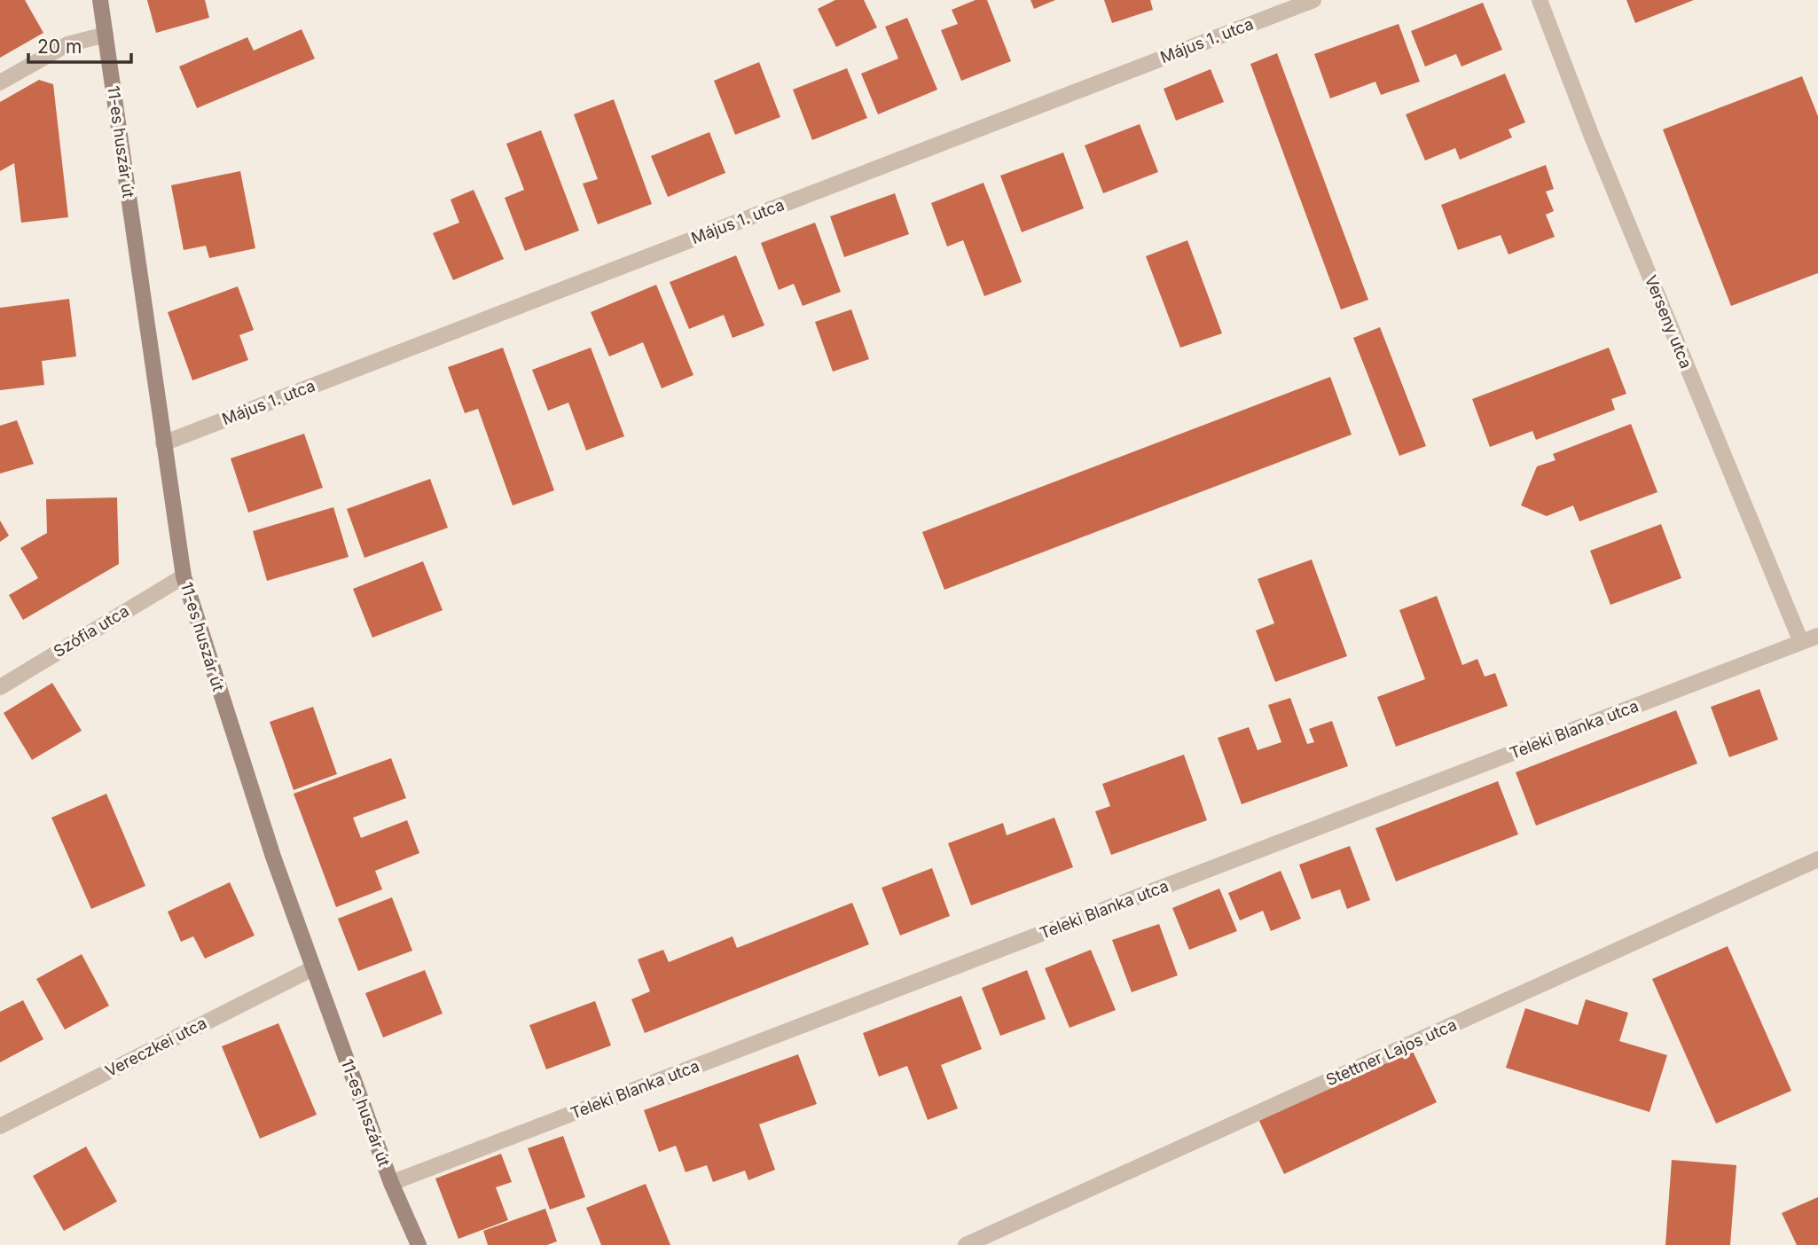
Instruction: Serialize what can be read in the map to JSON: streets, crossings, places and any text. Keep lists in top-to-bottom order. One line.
{"streets":{"main road":["11-es huszár út"],"street":["Május 1. utca","Verseny utca","Szófia utca","Teleki Blanka utca","Vereczkei utca","Stettner Lajos utca"]},"crossings":[["Május 1. utca","11-es huszár út"],["11-es huszár út","Szófia utca"],["11-es huszár út","Teleki Blanka utca"],["11-es huszár út","Vereczkei utca"],["Verseny utca","Teleki Blanka utca"]],"scale_bar":"20 m"}
